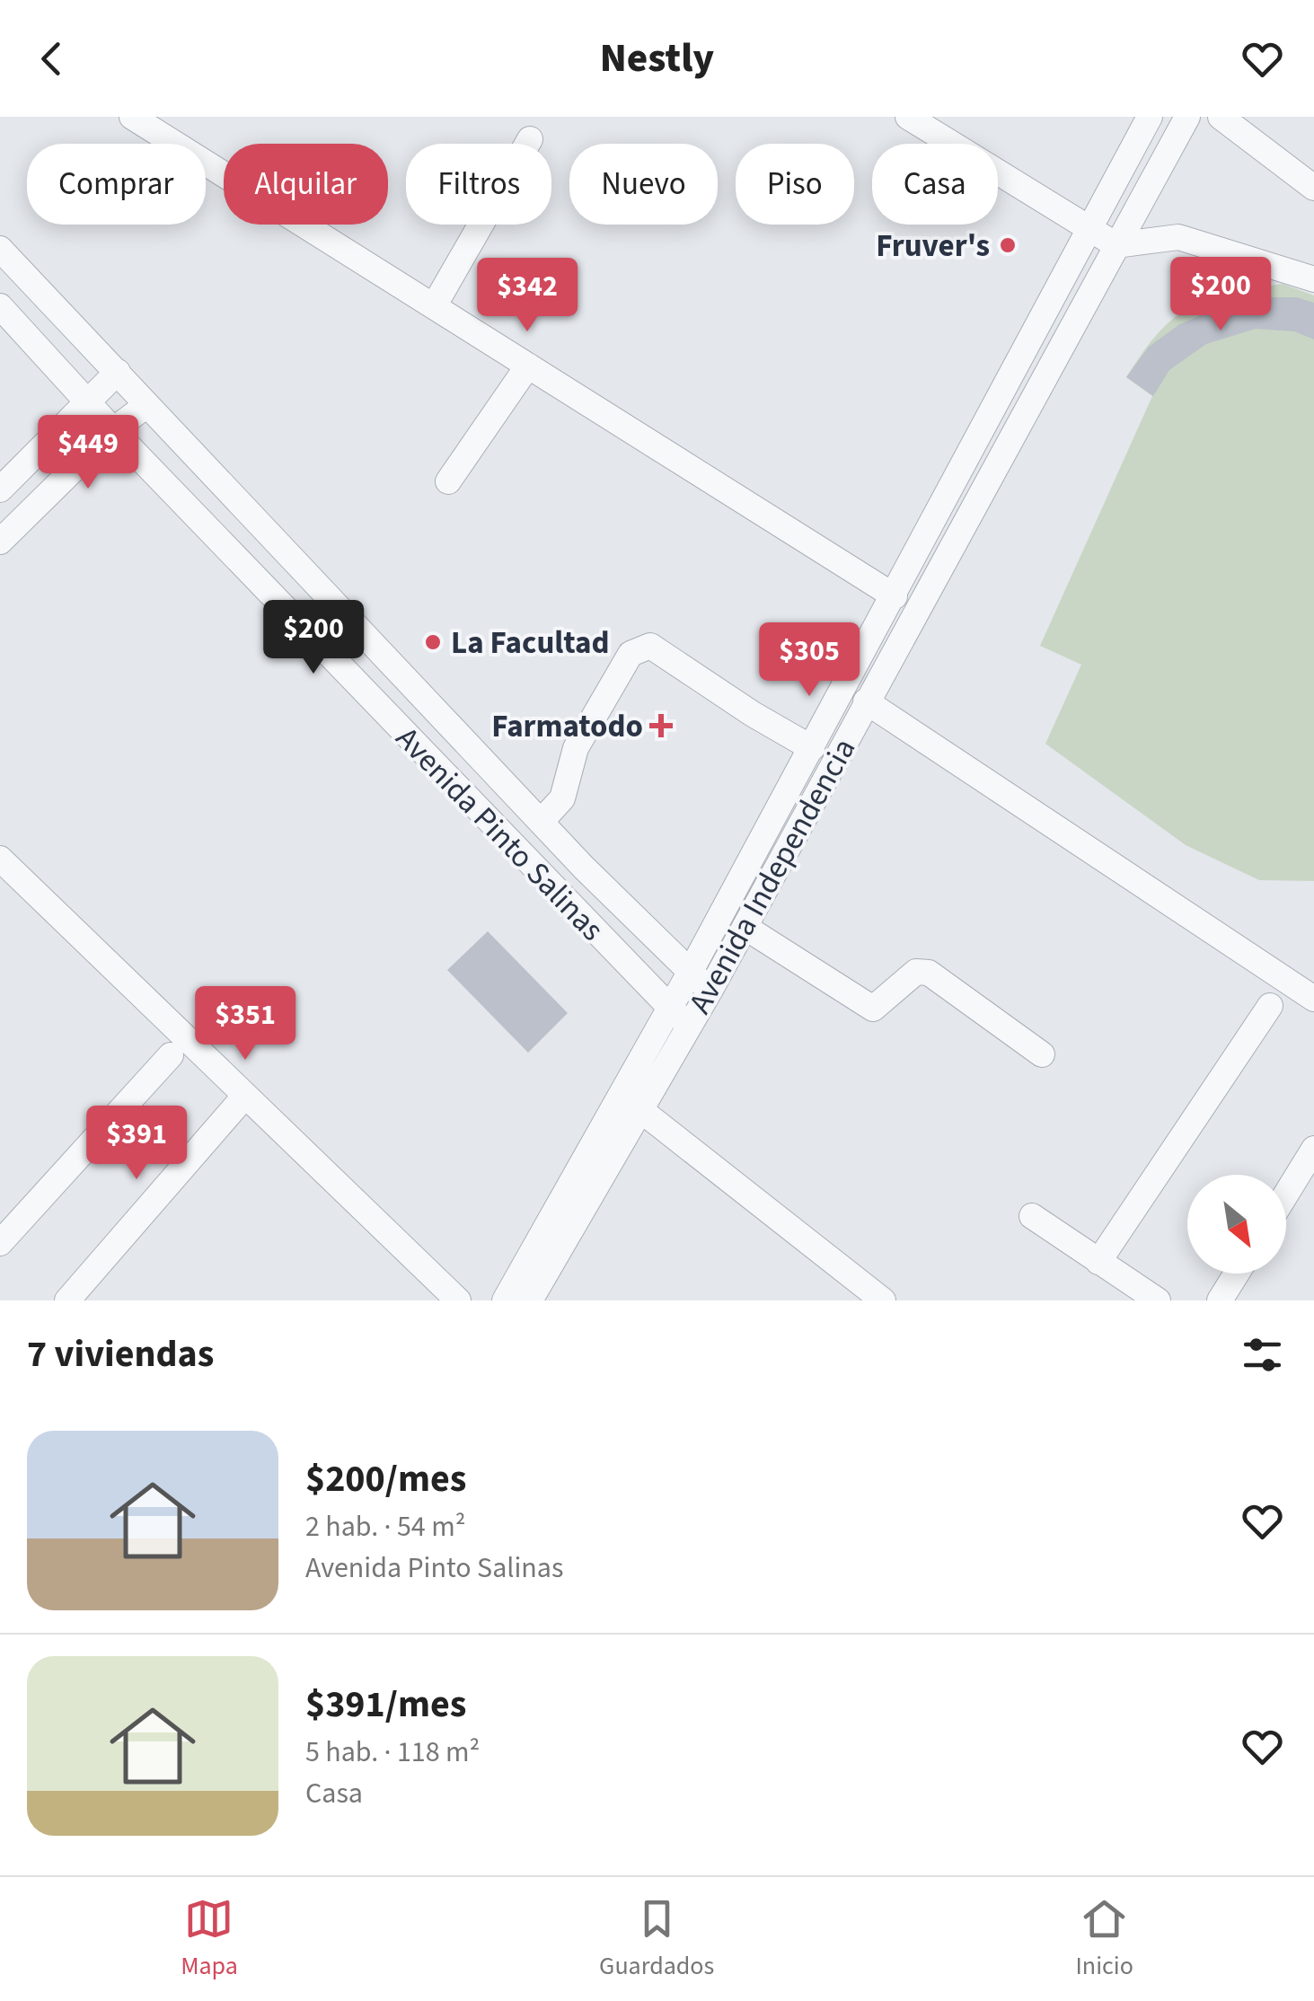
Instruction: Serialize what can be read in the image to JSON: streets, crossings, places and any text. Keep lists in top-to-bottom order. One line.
{"streets":{"street":["Avenida Pinto Salinas","Avenida Independencia"]},"crossings":[["Avenida Pinto Salinas","Avenida Independencia"]],"places":{"other":["Fruver's","La Facultad"],"health":["Farmatodo"]},"north":"bottom right","page":{"header":"Nestly","chip":["Comprar","Alquilar","Filtros","Nuevo","Piso","Casa"],"price":["$200","$342","$449","$200","$305","$351","$391"],"heading":"7 viviendas","list":[{"name":"$200/mes","note":"2 hab. · 54 m² · Avenida Pinto Salinas"},{"name":"$391/mes","note":"5 hab. · 118 m² · Casa"}],"tabs":["Mapa","Guardados","Inicio"]}}
